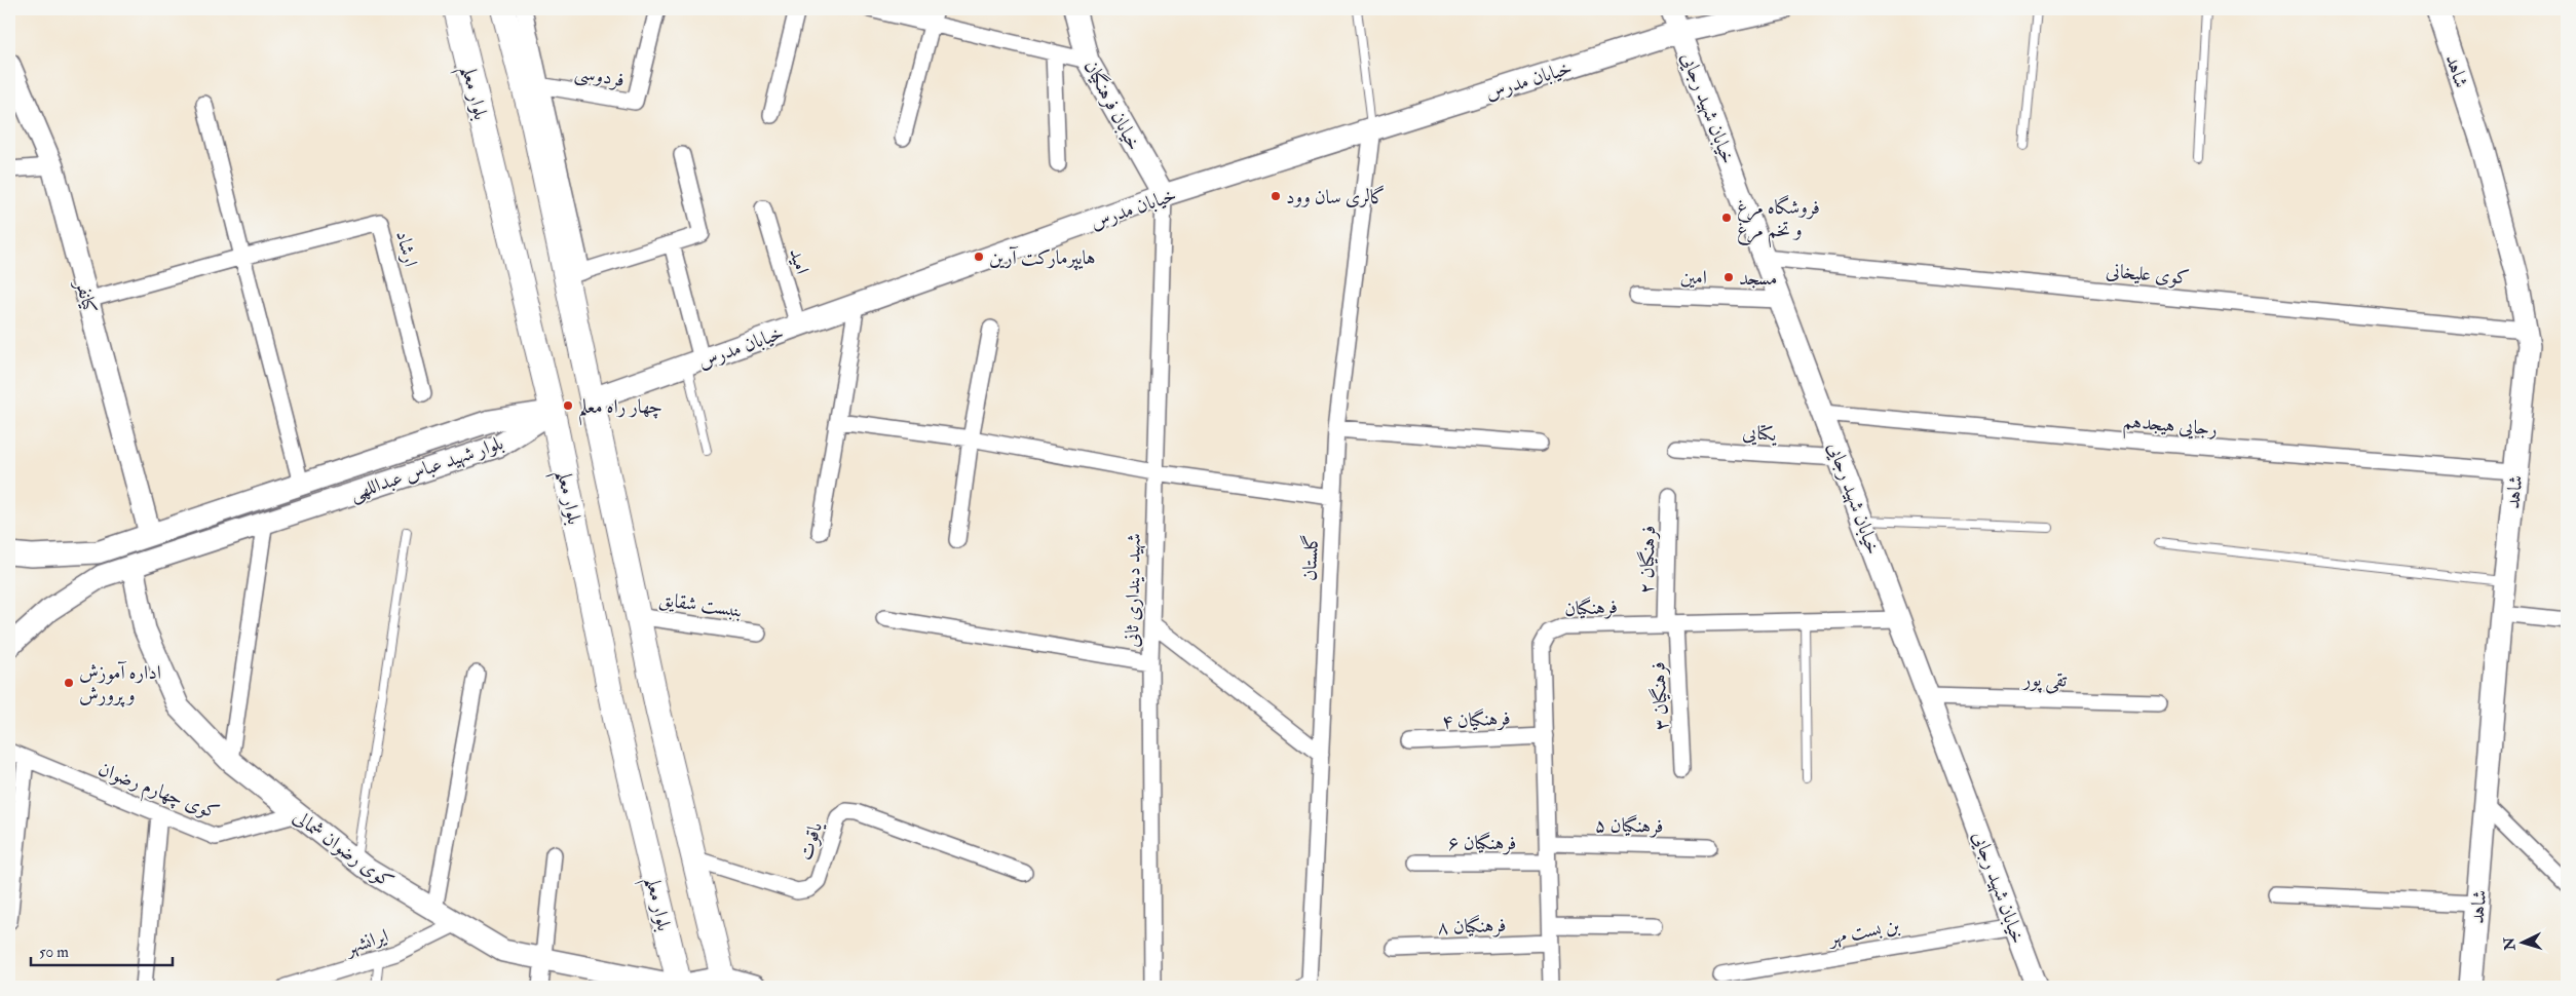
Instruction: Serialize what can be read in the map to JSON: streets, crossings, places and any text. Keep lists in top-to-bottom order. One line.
{"streets":{"main road":["بلوار معلم"],"street":["شاهد","فردوسی","خیابان مدرس","خیابان فرهنگیان","خیابان شهید رجایی","ارشاد","امید","کوی علیخانی","امین","کیانفر","رجایی هیجدهم","یکتایی","بلوار شهید عباس عبداللهی","گلستان","فرهنگیان ۲","شهید دینداری ثانی","بنبست شقایق","فرهنگیان","تقی پور","فرهنگیان ۳","فرهنگیان ۴","کوی چهارم رضوان","فرهنگیان ۵","یاقوت","فرهنگیان ۶","کوی رضوان شمالی","فرهنگیان ۸","بن بست مهر","ایرانشهر"]},"crossings":[["شاهد","کوی علیخانی"],["شاهد","رجایی هیجدهم"],["فردوسی","بلوار معلم"],["خیابان مدرس","بلوار معلم"],["خیابان مدرس","خیابان فرهنگیان"],["خیابان مدرس","خیابان شهید رجایی"],["خیابان مدرس","امید"],["خیابان مدرس","گلستان"],["خیابان مدرس","شهید دینداری ثانی"],["بلوار معلم","بلوار شهید عباس عبداللهی"],["بلوار معلم","بنبست شقایق"],["بلوار معلم","یاقوت"],["بلوار معلم","کوی رضوان شمالی"],["خیابان فرهنگیان","شهید دینداری ثانی"],["خیابان شهید رجایی","کوی علیخانی"],["خیابان شهید رجایی","امین"],["خیابان شهید رجایی","رجایی هیجدهم"],["خیابان شهید رجایی","یکتایی"],["خیابان شهید رجایی","فرهنگیان"],["خیابان شهید رجایی","تقی پور"],["خیابان شهید رجایی","بن بست مهر"],["ارشاد","کیانفر"],["کیانفر","بلوار شهید عباس عبداللهی"],["بلوار شهید عباس عبداللهی","کوی رضوان شمالی"],["فرهنگیان ۲","فرهنگیان"],["فرهنگیان ۲","فرهنگیان ۳"],["فرهنگیان","فرهنگیان ۳"],["فرهنگیان","فرهنگیان ۴"],["فرهنگیان","فرهنگیان ۵"],["فرهنگیان","فرهنگیان ۶"],["فرهنگیان","فرهنگیان ۸"],["کوی چهارم رضوان","کوی رضوان شمالی"],["کوی رضوان شمالی","ایرانشهر"]],"places":["گالری سان وود","فروشگاه مرغ و تخم مرغ","هایپرمارکت آرین","مسجد","چهار راه معلم","اداره آموزش و پرورش"],"scale_bar":"50 m","north":"left"}
